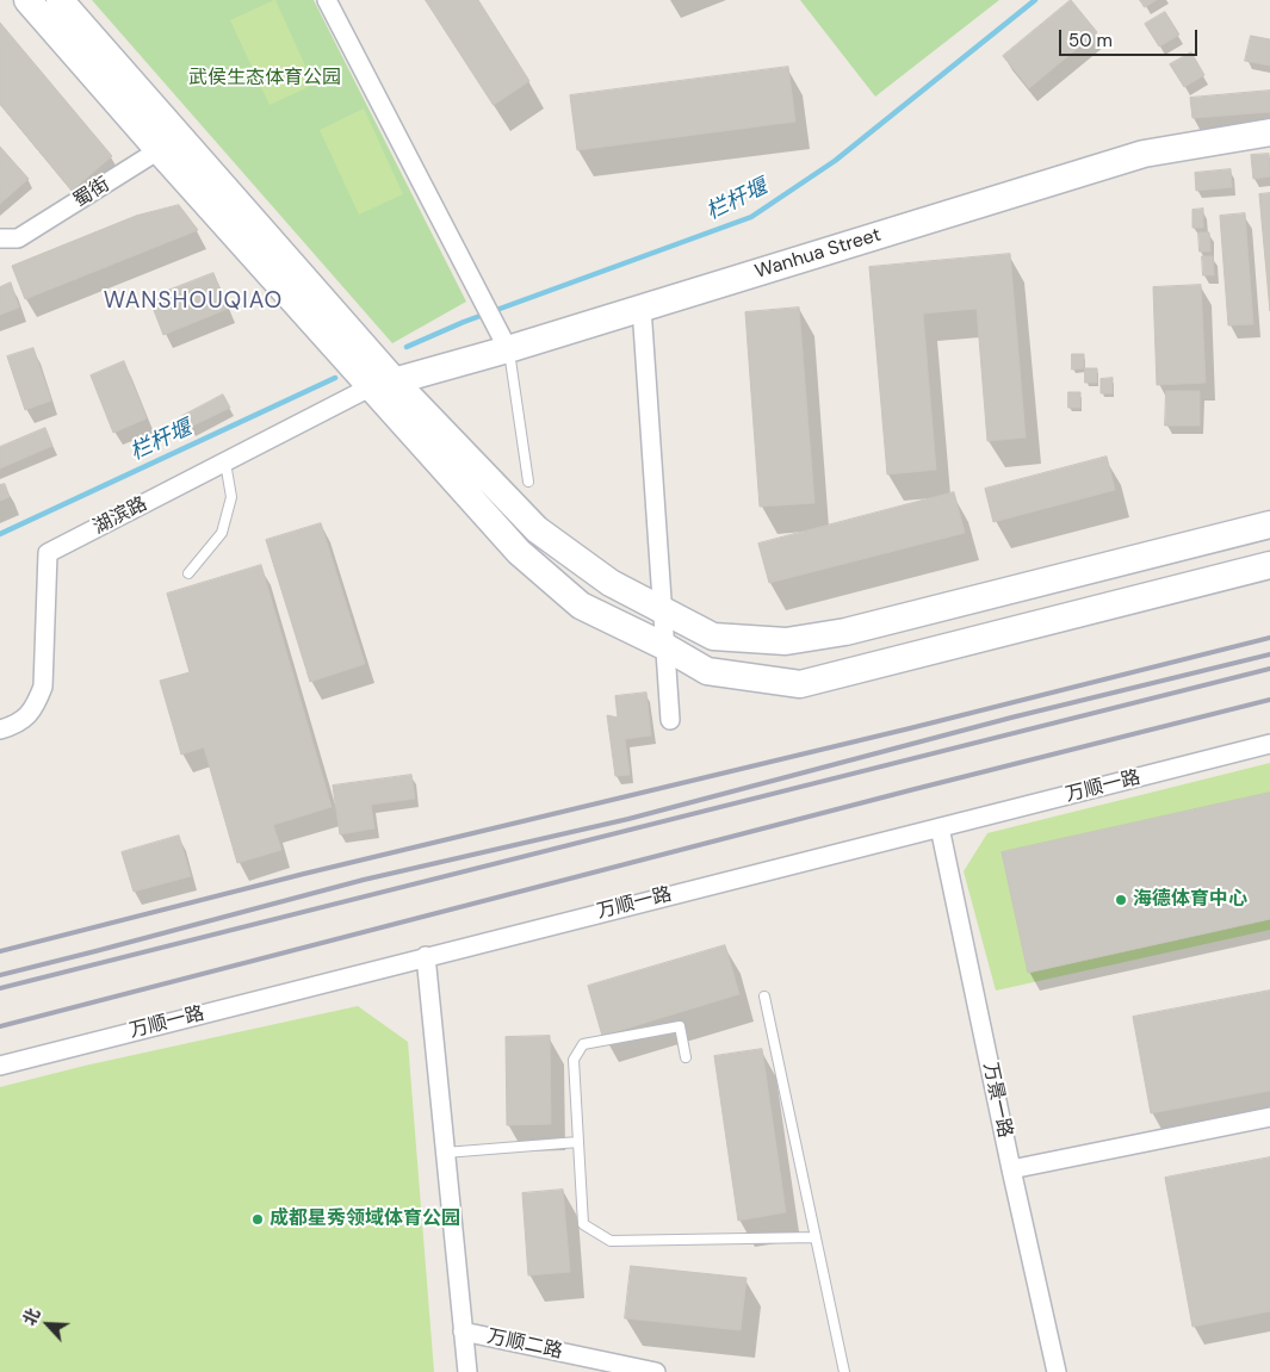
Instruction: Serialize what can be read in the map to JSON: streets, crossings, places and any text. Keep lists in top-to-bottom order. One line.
{"streets":{"street":["蜀街","Wanhua Street","湖滨路","万顺一路","万景一路","万顺二路"]},"crossings":[["Wanhua Street","湖滨路"],["万顺一路","万景一路"]],"districts":["WANSHOUQIAO"],"water":["栏杆堰"],"parks":["武侯生态体育公园"],"places":["海德体育中心","成都星秀领域体育公园"],"scale_bar":"50 m","north":"top left"}
